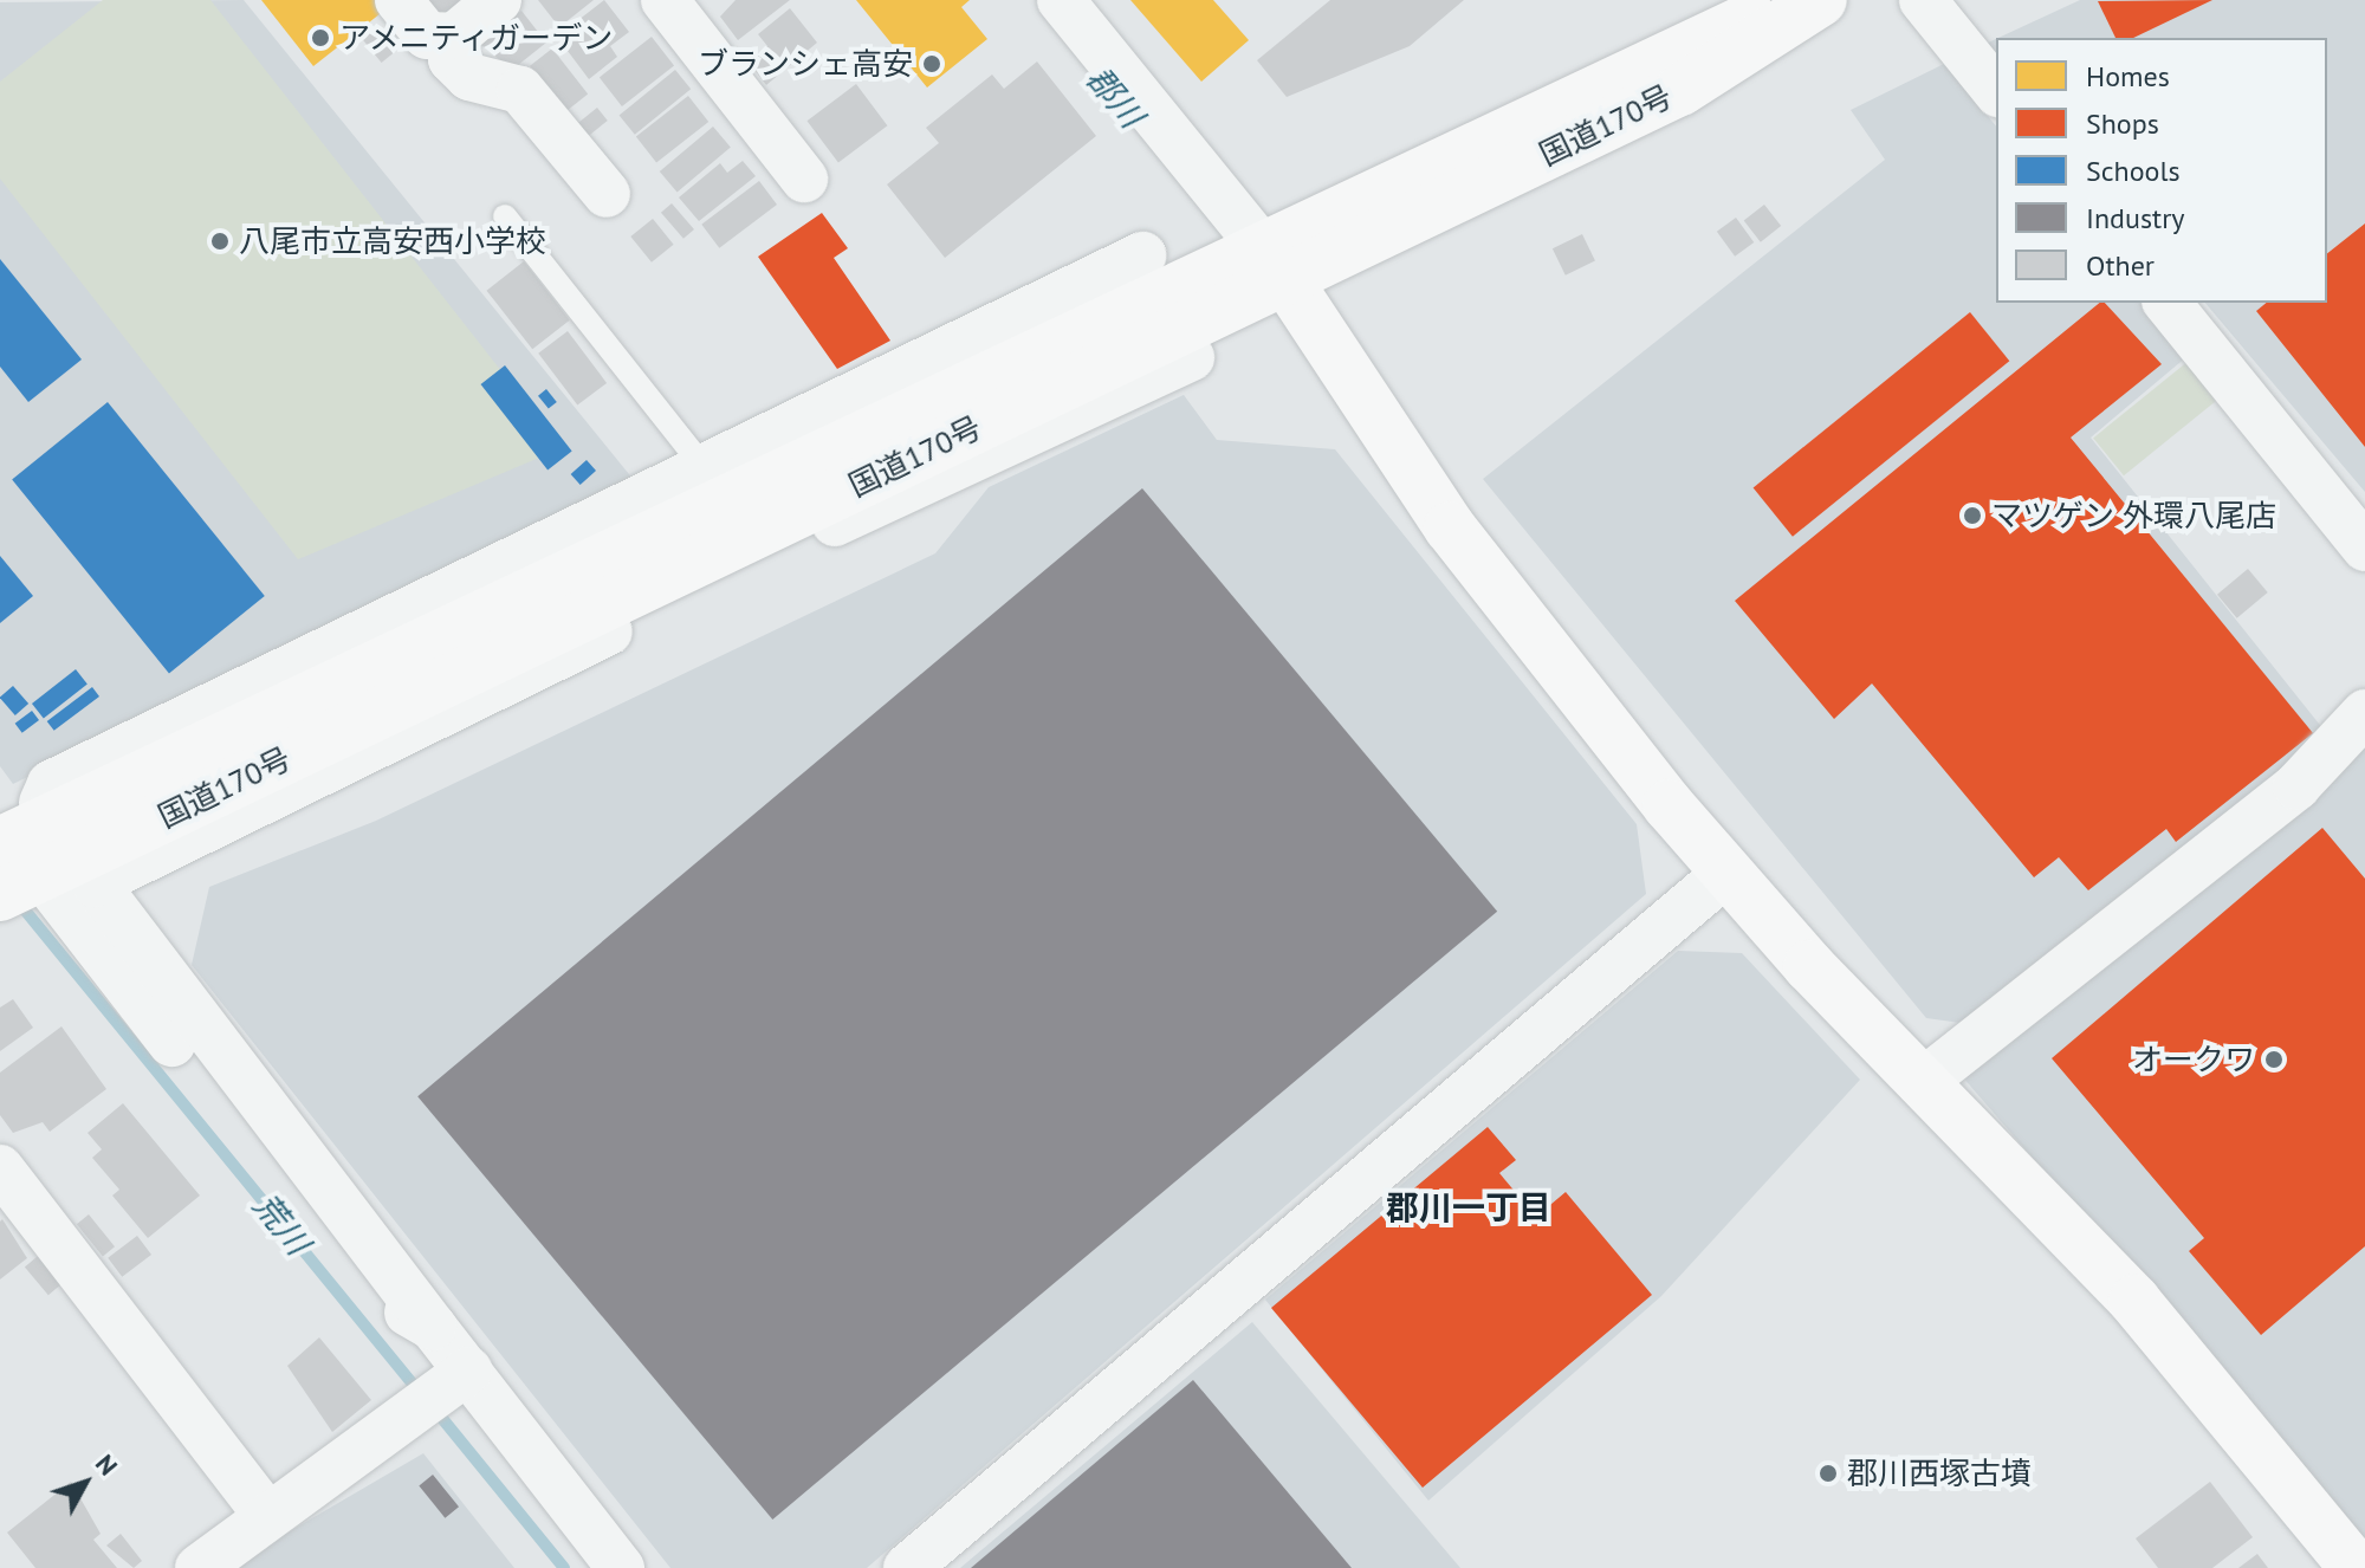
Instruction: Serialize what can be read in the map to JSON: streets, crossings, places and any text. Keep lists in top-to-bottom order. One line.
{"streets":{"main road":["国道170号"]},"districts":["郡川一丁目"],"water":["郡川","荒川"],"places":["アメニティガーデン","ブランシェ高安","八尾市立高安西小学校","マツゲン 外環八尾店","オークワ","郡川西塚古墳"],"legend":["Homes","Shops","Schools","Industry","Other"],"north":"top right"}
